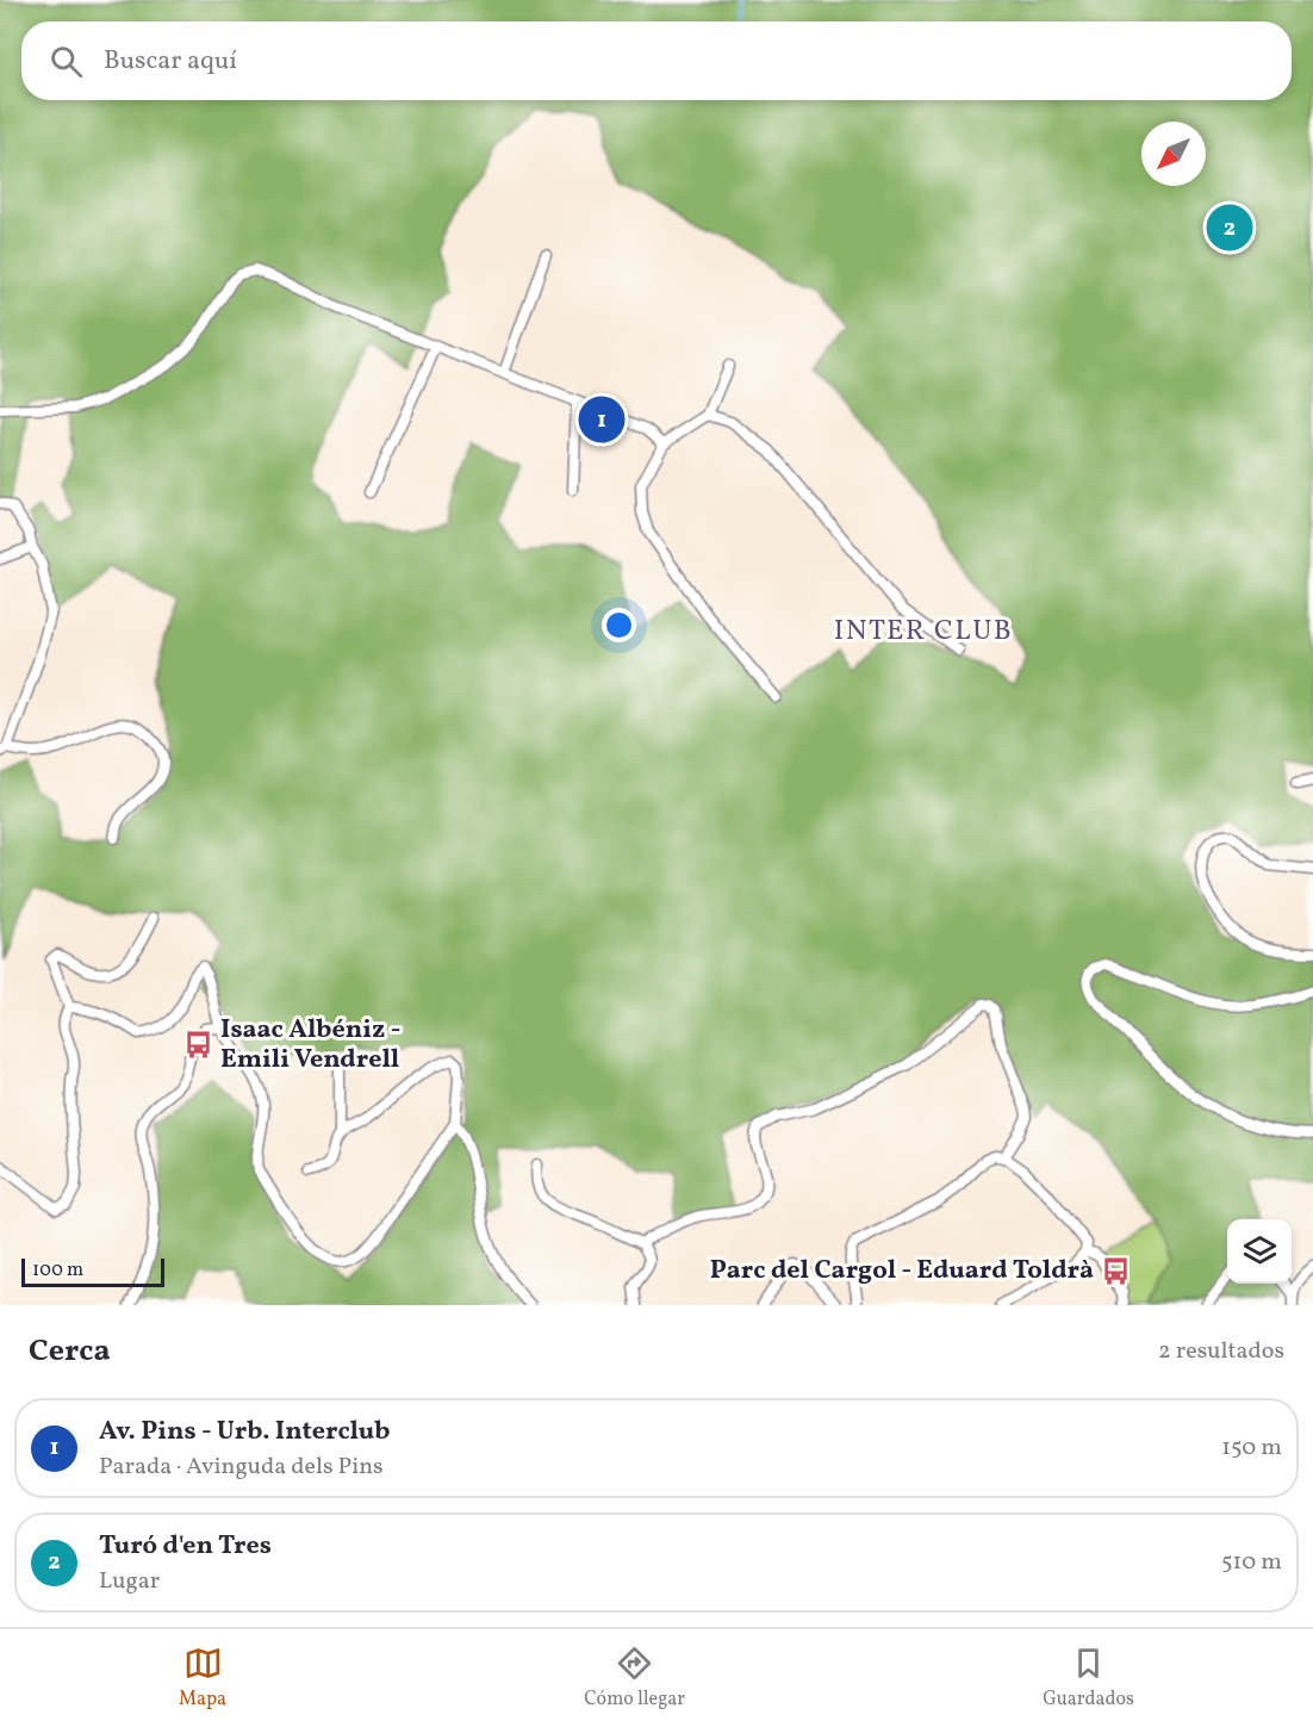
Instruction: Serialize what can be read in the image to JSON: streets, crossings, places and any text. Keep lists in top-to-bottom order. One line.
{"districts":["INTER CLUB"],"places":{"bus stop":["Isaac Albéniz - Emili Vendrell","Parc del Cargol - Eduard Toldrà"]},"scale_bar":"100 m","north":"bottom left","page":{"search":"Buscar aquí","pins":["2","1"],"scale":"100 m","heading":["Cerca","2 resultados"],"list":[{"mark":"1","name":"Av. Pins - Urb. Interclub","note":"Parada · Avinguda dels Pins","value":"150 m"},{"mark":"2","name":"Turó d'en Tres","note":"Lugar","value":"510 m"}],"nav":["Mapa","Cómo llegar","Guardados"]}}
